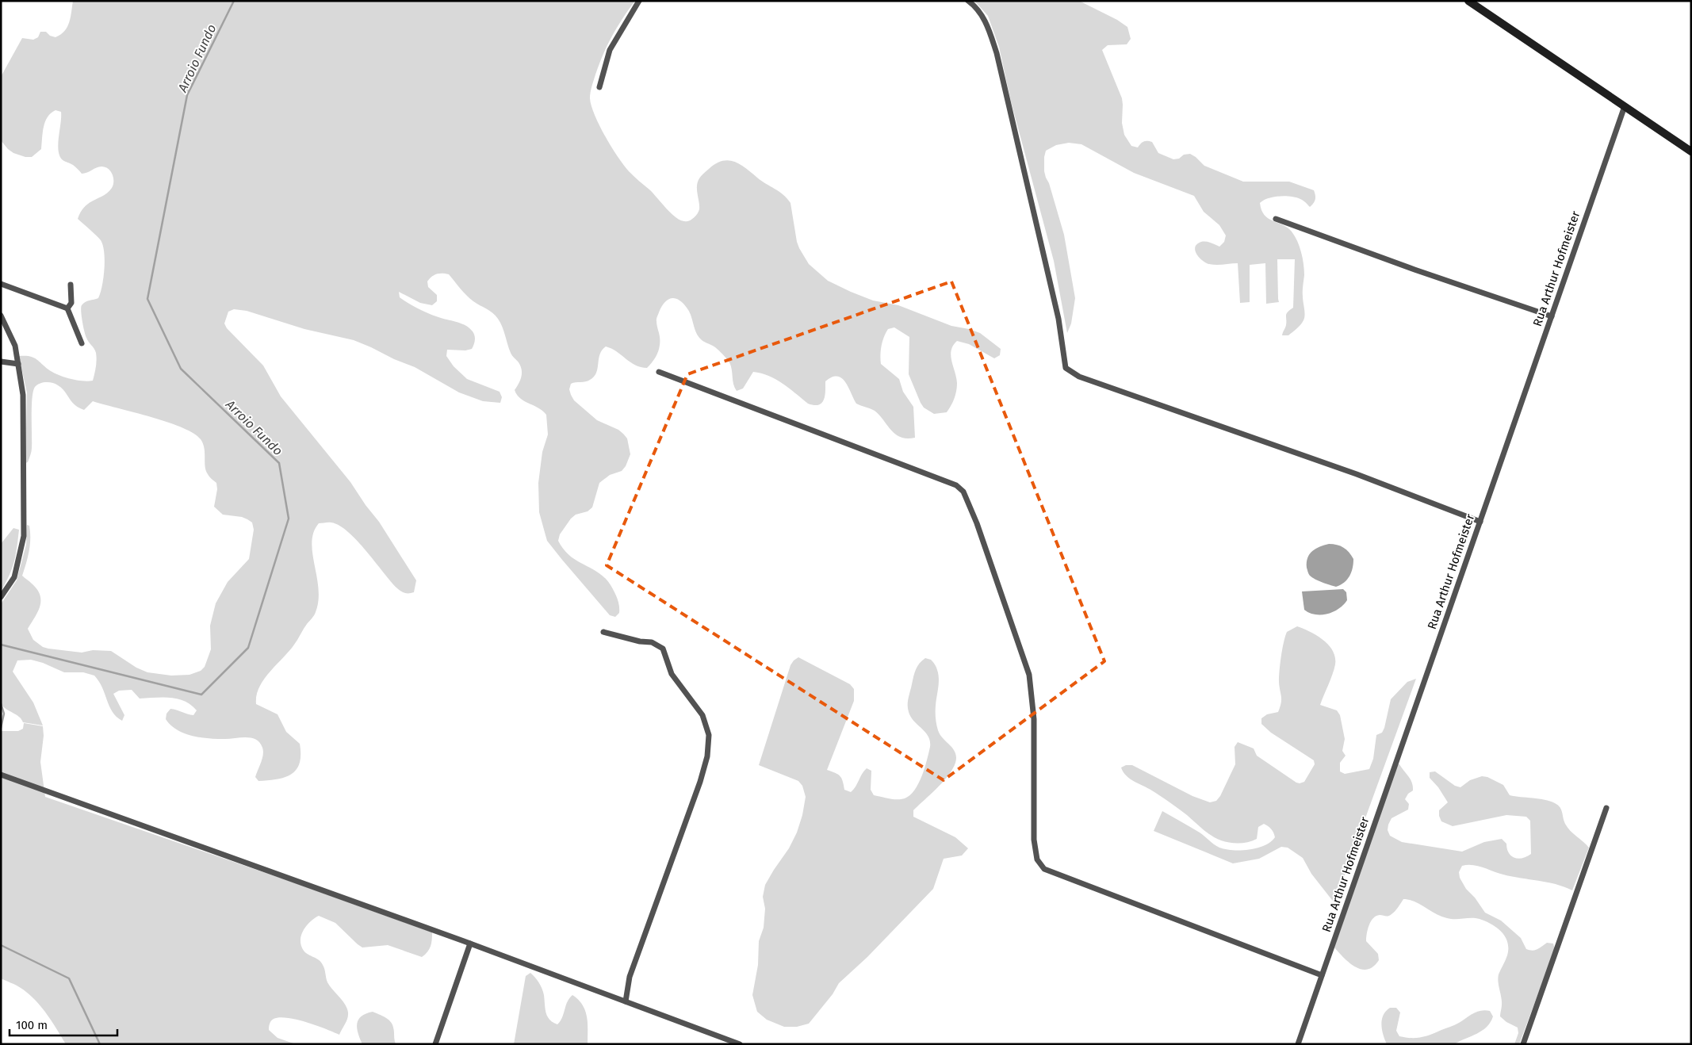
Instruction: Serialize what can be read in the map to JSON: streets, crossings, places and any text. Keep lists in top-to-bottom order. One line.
{"streets":{"street":["Rua Arthur Hofmeister"]},"water":["Arroio Fundo"],"scale_bar":"100 m"}
